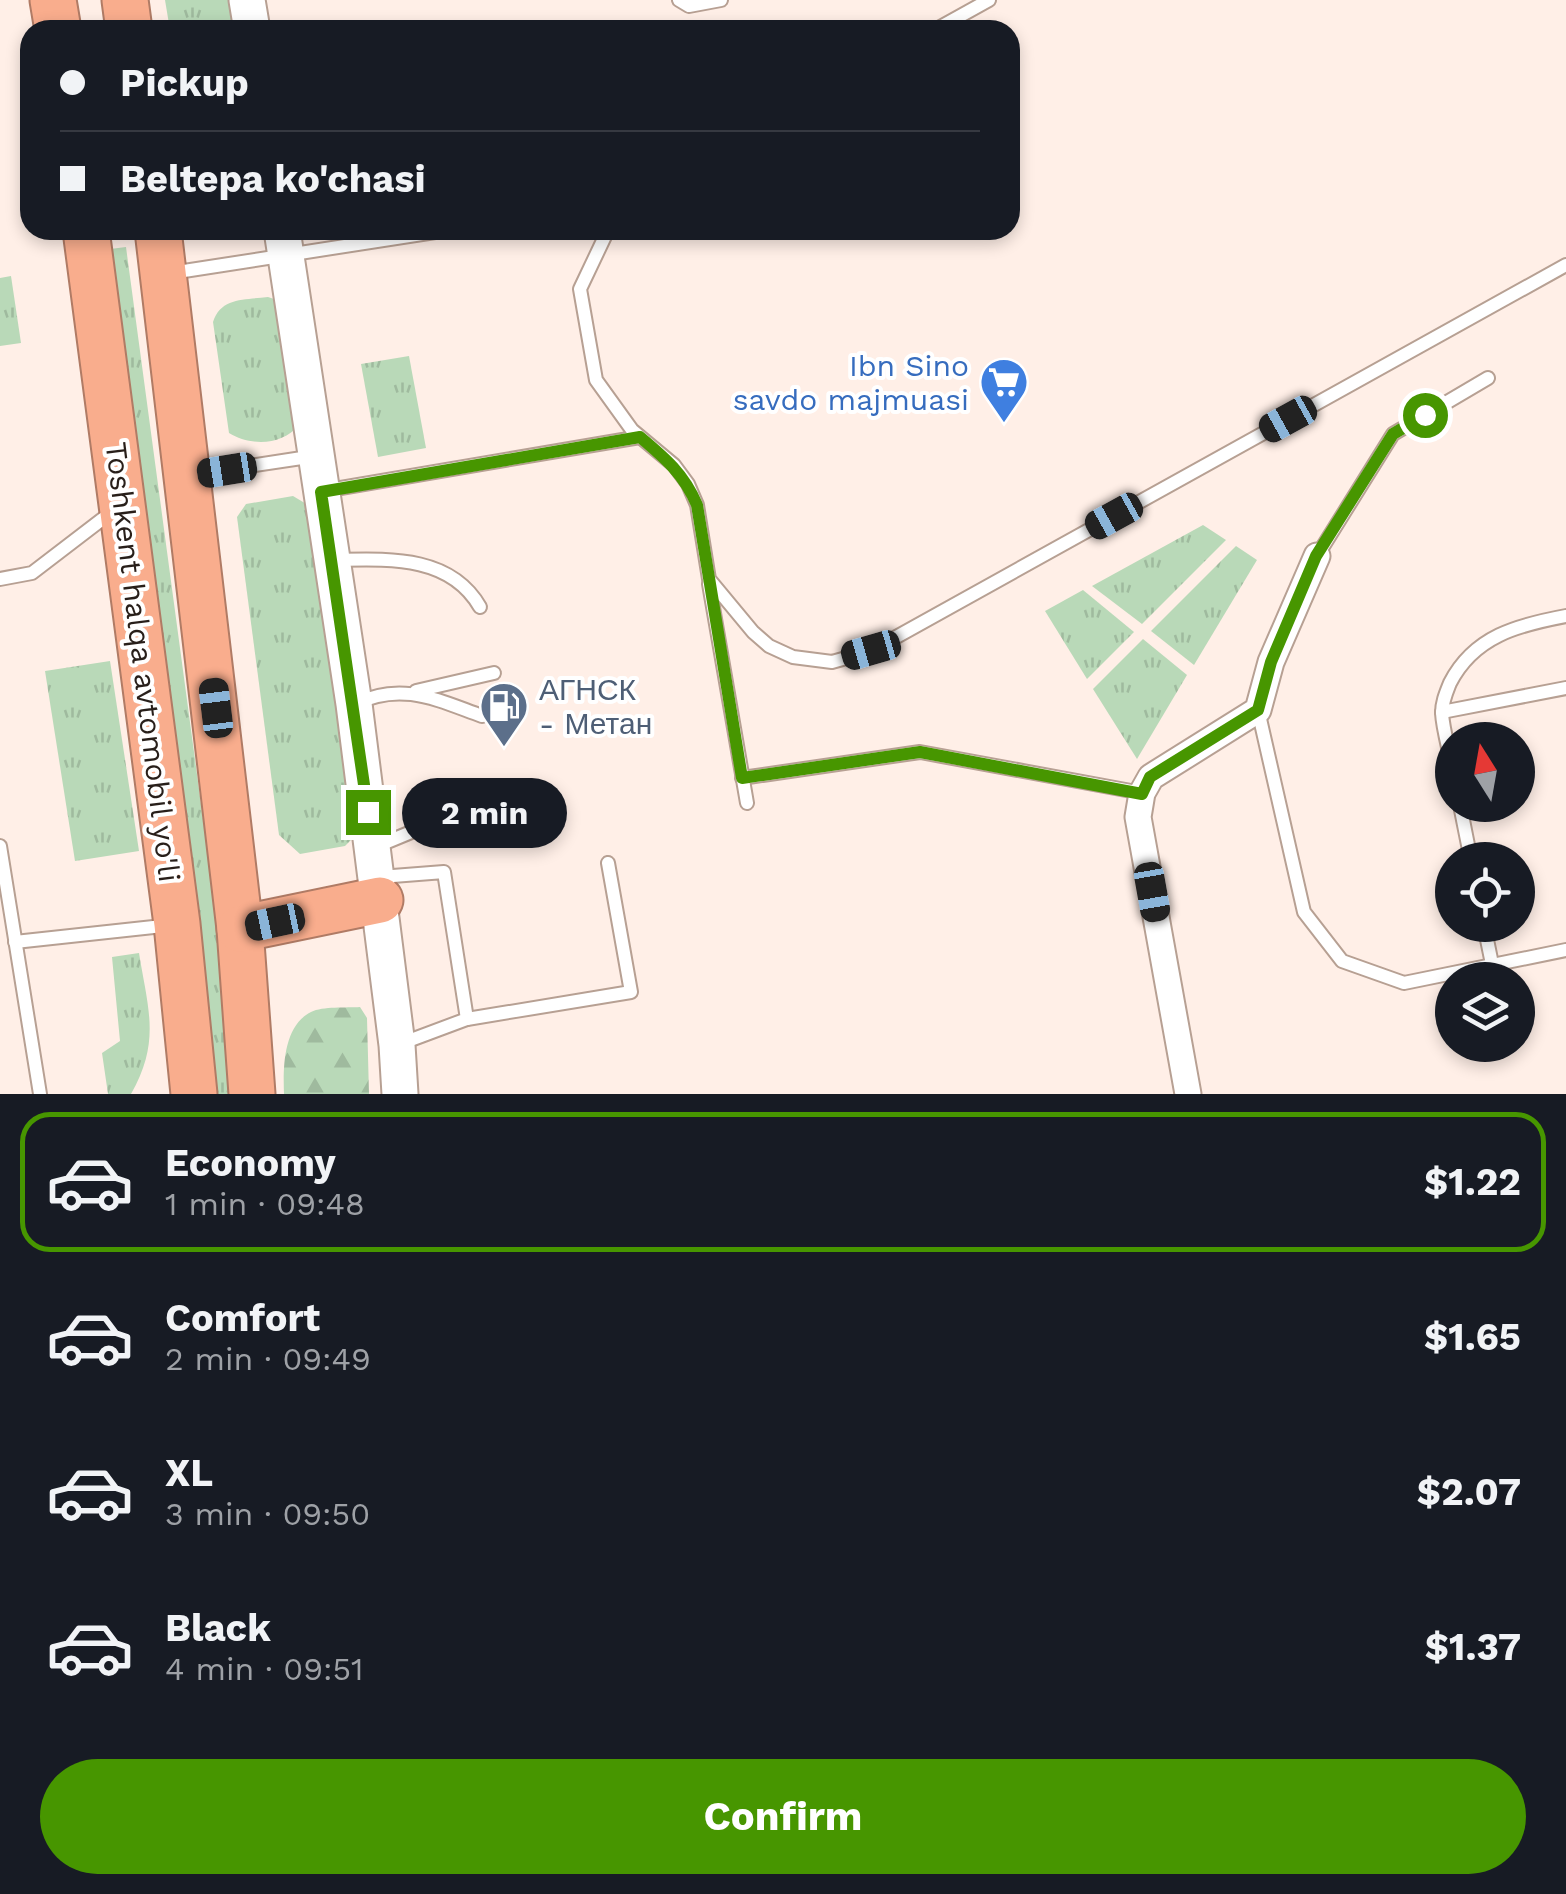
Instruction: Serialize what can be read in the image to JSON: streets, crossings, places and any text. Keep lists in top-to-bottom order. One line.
{"streets":{"highway":["Toshkent halqa avtomobil yo'li"]},"places":{"supermarket":["Ibn Sino savdo majmuasi"],"fuel station":["АГНСК - Метан"]},"north":"top","page":{"banner":["Pickup","Beltepa ko'chasi"],"bubble":"2 min","list":[{"name":"Economy","note":"1 min · 09:48","value":"$1.22"},{"name":"Comfort","note":"2 min · 09:49","value":"$1.65"},{"name":"XL","note":"3 min · 09:50","value":"$2.07"},{"name":"Black","note":"4 min · 09:51","value":"$1.37"}],"buttons":"Confirm"}}
